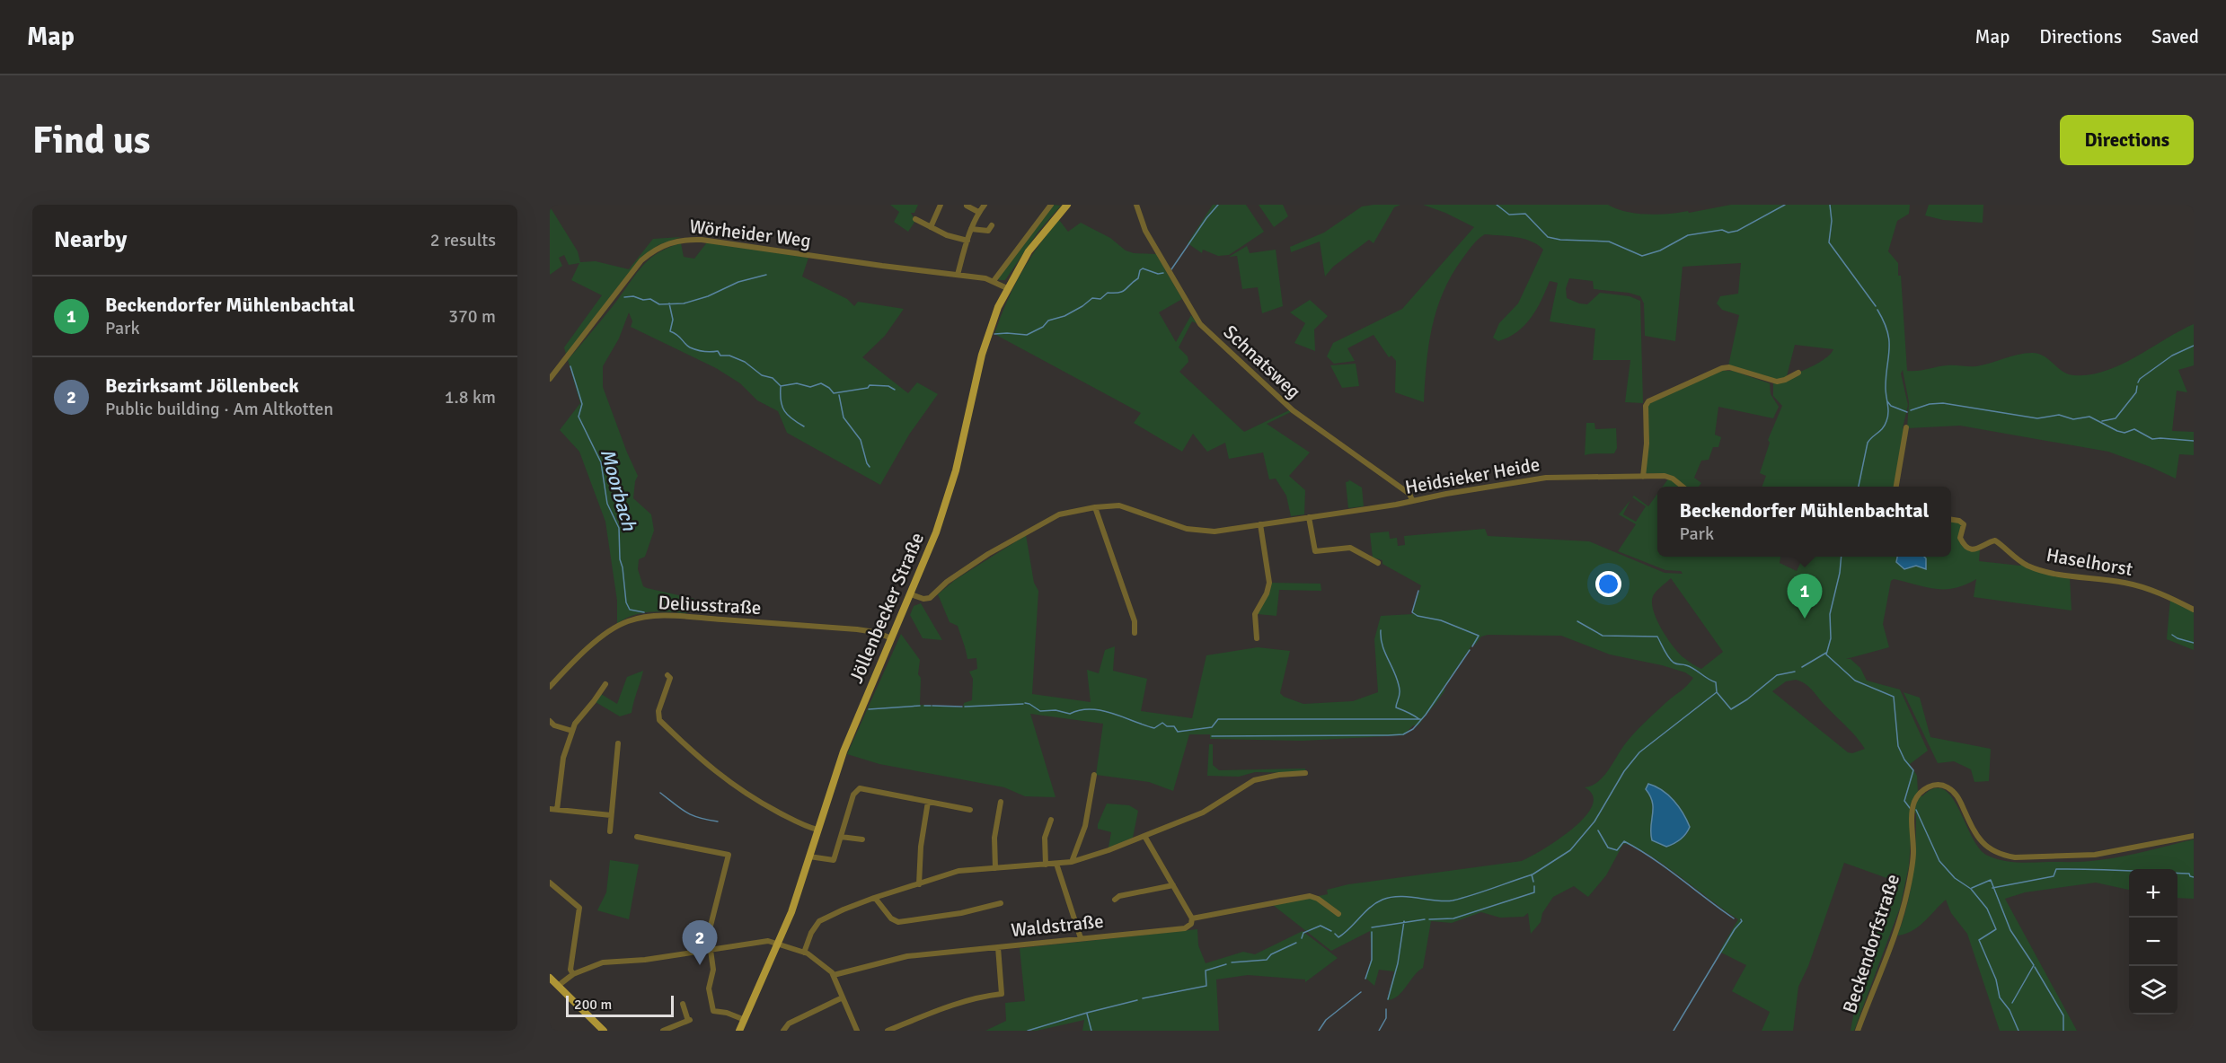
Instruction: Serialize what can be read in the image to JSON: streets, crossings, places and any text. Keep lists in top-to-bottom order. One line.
{"streets":{"main road":["Jöllenbecker Straße"],"street":["Wörheider Weg","Schnatsweg","Heidsieker Heide","Haselhorst","Deliusstraße","Waldstraße","Beckendorfstraße"]},"crossings":[["Wörheider Weg","Jöllenbecker Straße"],["Schnatsweg","Heidsieker Heide"],["Heidsieker Heide","Jöllenbecker Straße"],["Deliusstraße","Jöllenbecker Straße"]],"water":["Moorbach"],"scale_bar":"200 m","page":{"header":"Map","nav":["Map","Directions","Saved"],"buttons":"Directions","title":"Find us","heading":["Nearby","2 results"],"list":[{"mark":"1","name":"Beckendorfer Mühlenbachtal","note":"Park","value":"370 m"},{"mark":"2","name":"Bezirksamt Jöllenbeck","note":"Public building · Am Altkotten","value":"1.8 km"}],"popup":["Beckendorfer Mühlenbachtal","Park"],"pins":["1","2"],"map_buttons":["+","−"],"scale":"200 m"}}
